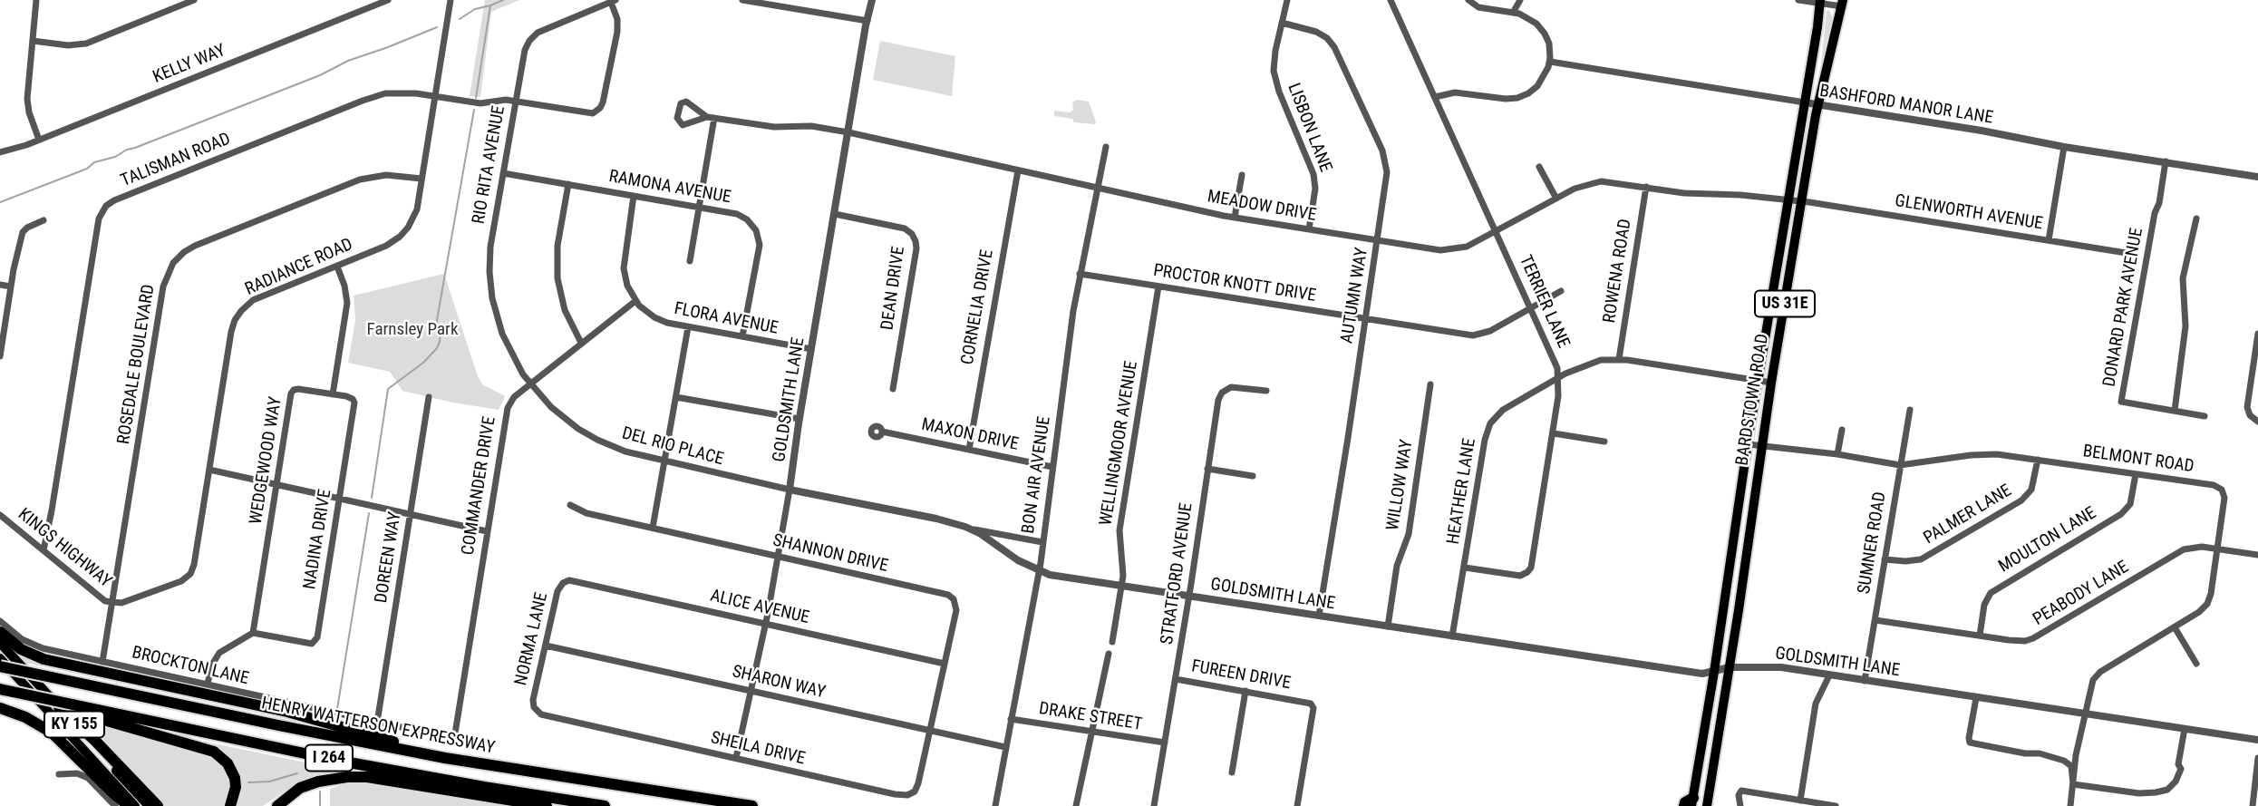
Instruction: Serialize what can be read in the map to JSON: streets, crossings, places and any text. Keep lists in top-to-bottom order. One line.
{"streets":{"highway":["HENRY WATTERSON EXPRESSWAY","I 264"],"main road":["US 31E","BARDSTOWN ROAD","KY 155"],"street":["KELLY WAY","BASHFORD MANOR LANE","LISBON LANE","TALISMAN ROAD","RIO RITA AVENUE","RAMONA AVENUE","MEADOW DRIVE","GLENWORTH AVENUE","RADIANCE ROAD","ROWENA ROAD","PROCTOR KNOTT DRIVE","DEAN DRIVE","AUTUMN WAY","TERRIER LANE","CORNELIA DRIVE","DONARD PARK AVENUE","FLORA AVENUE","ROSEDALE BOULEVARD","GOLDSMITH LANE","MAXON DRIVE","WELLINGMOOR AVENUE","DEL RIO PLACE","BELMONT ROAD","WEDGEWOOD WAY","BON AIR AVENUE","WILLOW WAY","COMMANDER DRIVE","HEATHER LANE","PALMER LANE","NADINA DRIVE","MOULTON LANE","SUMNER ROAD","KINGS HIGHWAY","SHANNON DRIVE","DOREEN WAY","STRATFORD AVENUE","PEABODY LANE","ALICE AVENUE","NORMA LANE","BROCKTON LANE","FUREEN DRIVE","SHARON WAY","DRAKE STREET","SHEILA DRIVE"]},"crossings":[["BASHFORD MANOR LANE","DONARD PARK AVENUE"],["BASHFORD MANOR LANE","BARDSTOWN ROAD"],["LISBON LANE","MEADOW DRIVE"],["LISBON LANE","AUTUMN WAY"],["TALISMAN ROAD","RIO RITA AVENUE"],["TALISMAN ROAD","RADIANCE ROAD"],["TALISMAN ROAD","KINGS HIGHWAY"],["RIO RITA AVENUE","RAMONA AVENUE"],["RIO RITA AVENUE","DEL RIO PLACE"],["RIO RITA AVENUE","COMMANDER DRIVE"],["RAMONA AVENUE","FLORA AVENUE"],["RAMONA AVENUE","COMMANDER DRIVE"],["MEADOW DRIVE","GLENWORTH AVENUE"],["MEADOW DRIVE","ROWENA ROAD"],["MEADOW DRIVE","AUTUMN WAY"],["MEADOW DRIVE","TERRIER LANE"],["MEADOW DRIVE","CORNELIA DRIVE"],["MEADOW DRIVE","GOLDSMITH LANE"],["MEADOW DRIVE","BARDSTOWN ROAD"],["MEADOW DRIVE","BON AIR AVENUE"],["GLENWORTH AVENUE","BARDSTOWN ROAD"],["RADIANCE ROAD","ROSEDALE BOULEVARD"],["RADIANCE ROAD","KINGS HIGHWAY"],["ROWENA ROAD","HEATHER LANE"],["PROCTOR KNOTT DRIVE","AUTUMN WAY"],["PROCTOR KNOTT DRIVE","TERRIER LANE"],["PROCTOR KNOTT DRIVE","WELLINGMOOR AVENUE"],["PROCTOR KNOTT DRIVE","BON AIR AVENUE"],["DEAN DRIVE","GOLDSMITH LANE"],["AUTUMN WAY","GOLDSMITH LANE"],["TERRIER LANE","HEATHER LANE"],["CORNELIA DRIVE","MAXON DRIVE"],["FLORA AVENUE","GOLDSMITH LANE"],["FLORA AVENUE","COMMANDER DRIVE"],["ROSEDALE BOULEVARD","KINGS HIGHWAY"],["ROSEDALE BOULEVARD","BROCKTON LANE"],["GOLDSMITH LANE","BARDSTOWN ROAD"],["GOLDSMITH LANE","WELLINGMOOR AVENUE"],["GOLDSMITH LANE","DEL RIO PLACE"],["GOLDSMITH LANE","BELMONT ROAD"],["GOLDSMITH LANE","BON AIR AVENUE"],["GOLDSMITH LANE","WILLOW WAY"],["GOLDSMITH LANE","HEATHER LANE"],["GOLDSMITH LANE","SUMNER ROAD"],["GOLDSMITH LANE","STRATFORD AVENUE"],["BARDSTOWN ROAD","BELMONT ROAD"],["BARDSTOWN ROAD","HEATHER LANE"],["MAXON DRIVE","BON AIR AVENUE"],["DEL RIO PLACE","COMMANDER DRIVE"],["BELMONT ROAD","PALMER LANE"],["BELMONT ROAD","MOULTON LANE"],["BELMONT ROAD","SUMNER ROAD"],["BELMONT ROAD","PEABODY LANE"],["WEDGEWOOD WAY","NADINA DRIVE"],["BON AIR AVENUE","SHARON WAY"],["BON AIR AVENUE","DRAKE STREET"],["COMMANDER DRIVE","BROCKTON LANE"],["PALMER LANE","SUMNER ROAD"],["MOULTON LANE","PEABODY LANE"],["SUMNER ROAD","PEABODY LANE"],["SHANNON DRIVE","ALICE AVENUE"],["SHANNON DRIVE","SHARON WAY"],["SHANNON DRIVE","SHEILA DRIVE"],["DOREEN WAY","BROCKTON LANE"],["STRATFORD AVENUE","FUREEN DRIVE"],["STRATFORD AVENUE","DRAKE STREET"],["ALICE AVENUE","NORMA LANE"],["NORMA LANE","SHARON WAY"],["NORMA LANE","SHEILA DRIVE"],["SHARON WAY","SHEILA DRIVE"]],"parks":["Farnsley Park"]}
